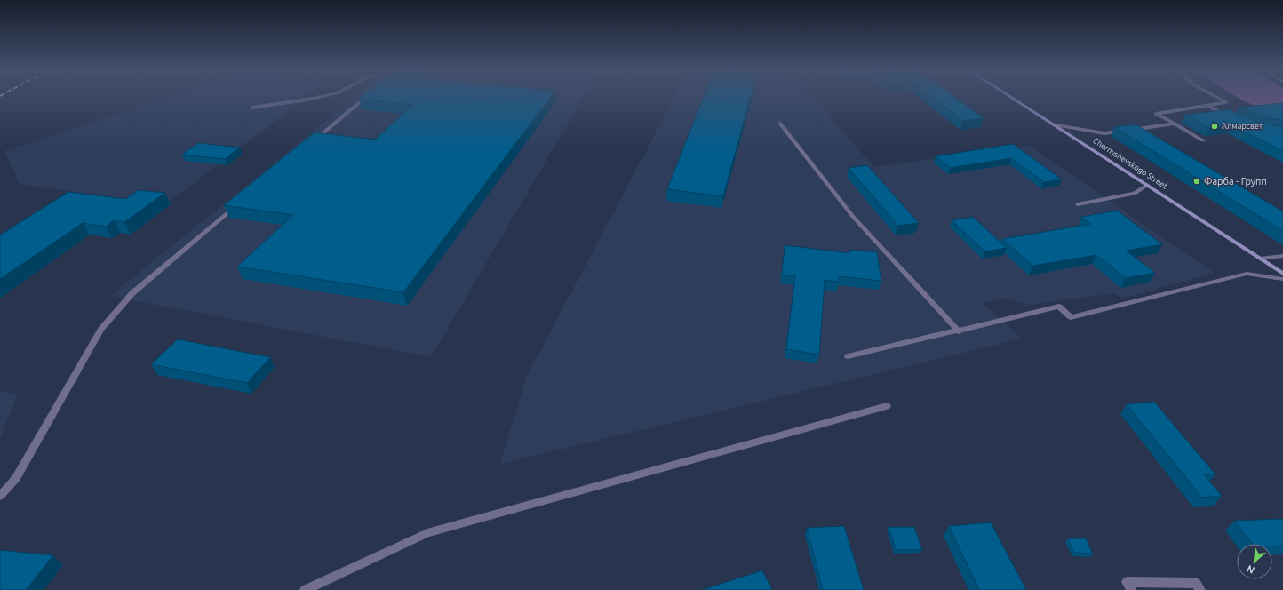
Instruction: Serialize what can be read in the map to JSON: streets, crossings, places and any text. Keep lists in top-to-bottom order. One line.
{"streets":{"main road":["Chernyshevskogo Street"]},"places":["Алмарсвет","Фарба - Групп"],"north":"bottom left"}
